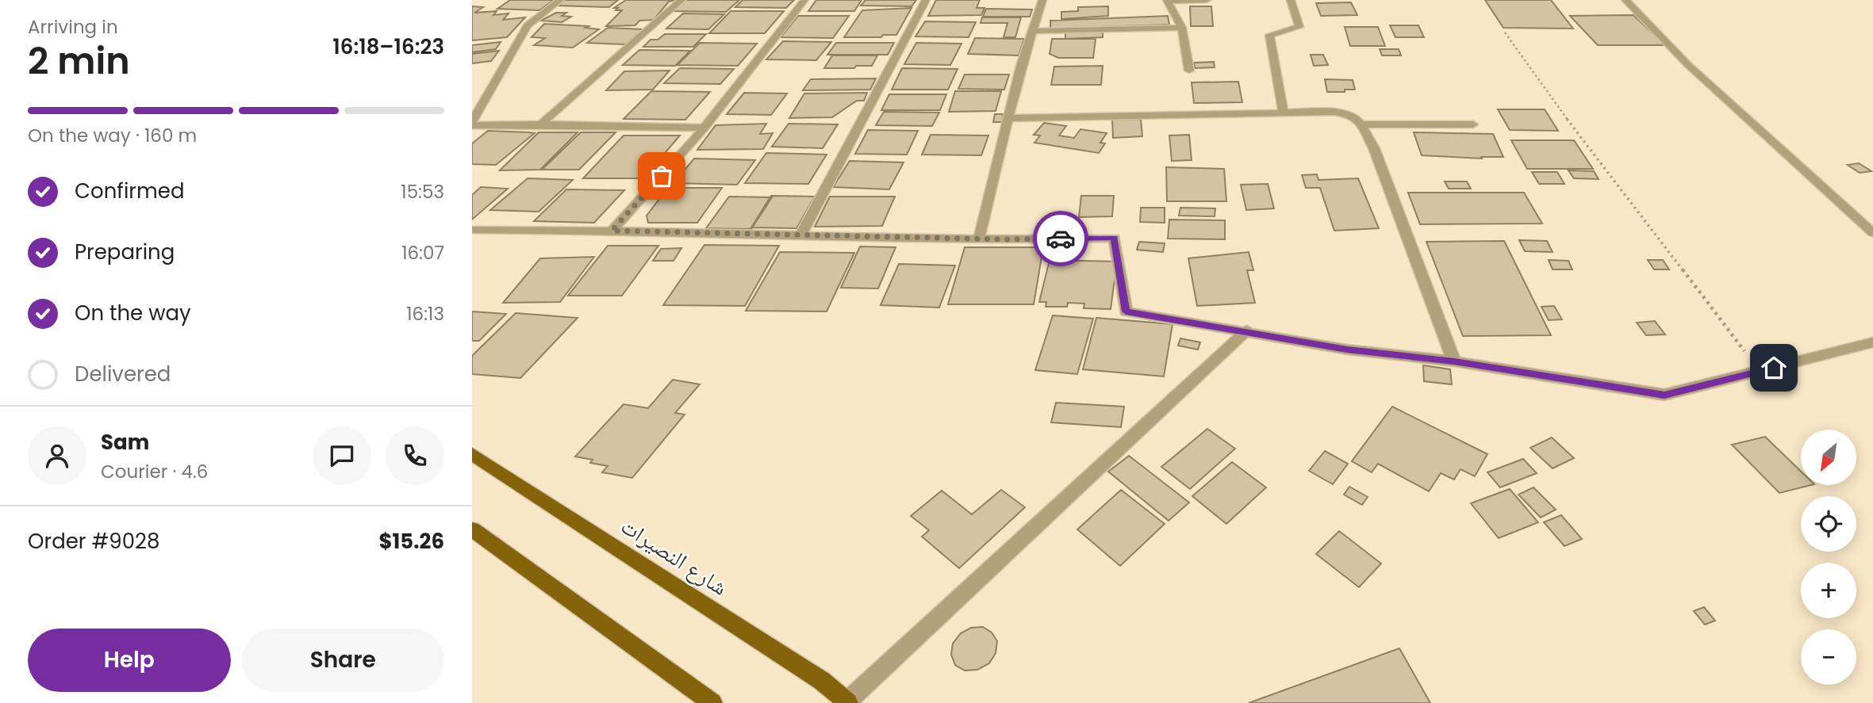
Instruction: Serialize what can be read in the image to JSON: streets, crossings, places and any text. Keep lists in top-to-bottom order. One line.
{"streets":{"main road":["شارع النصيرات"]},"north":"bottom left","page":{"heading":["2 min","Arriving in","16:18–16:23"],"panel":["Sam","Courier · 4.6","Order #9028","$15.26"],"bar":"On the way · 160 m","list":[["Confirmed","15:53"],["Preparing","16:07"],["On the way","16:13"],"Delivered"],"map_buttons":["+","−"],"buttons":["Help","Share"]}}
